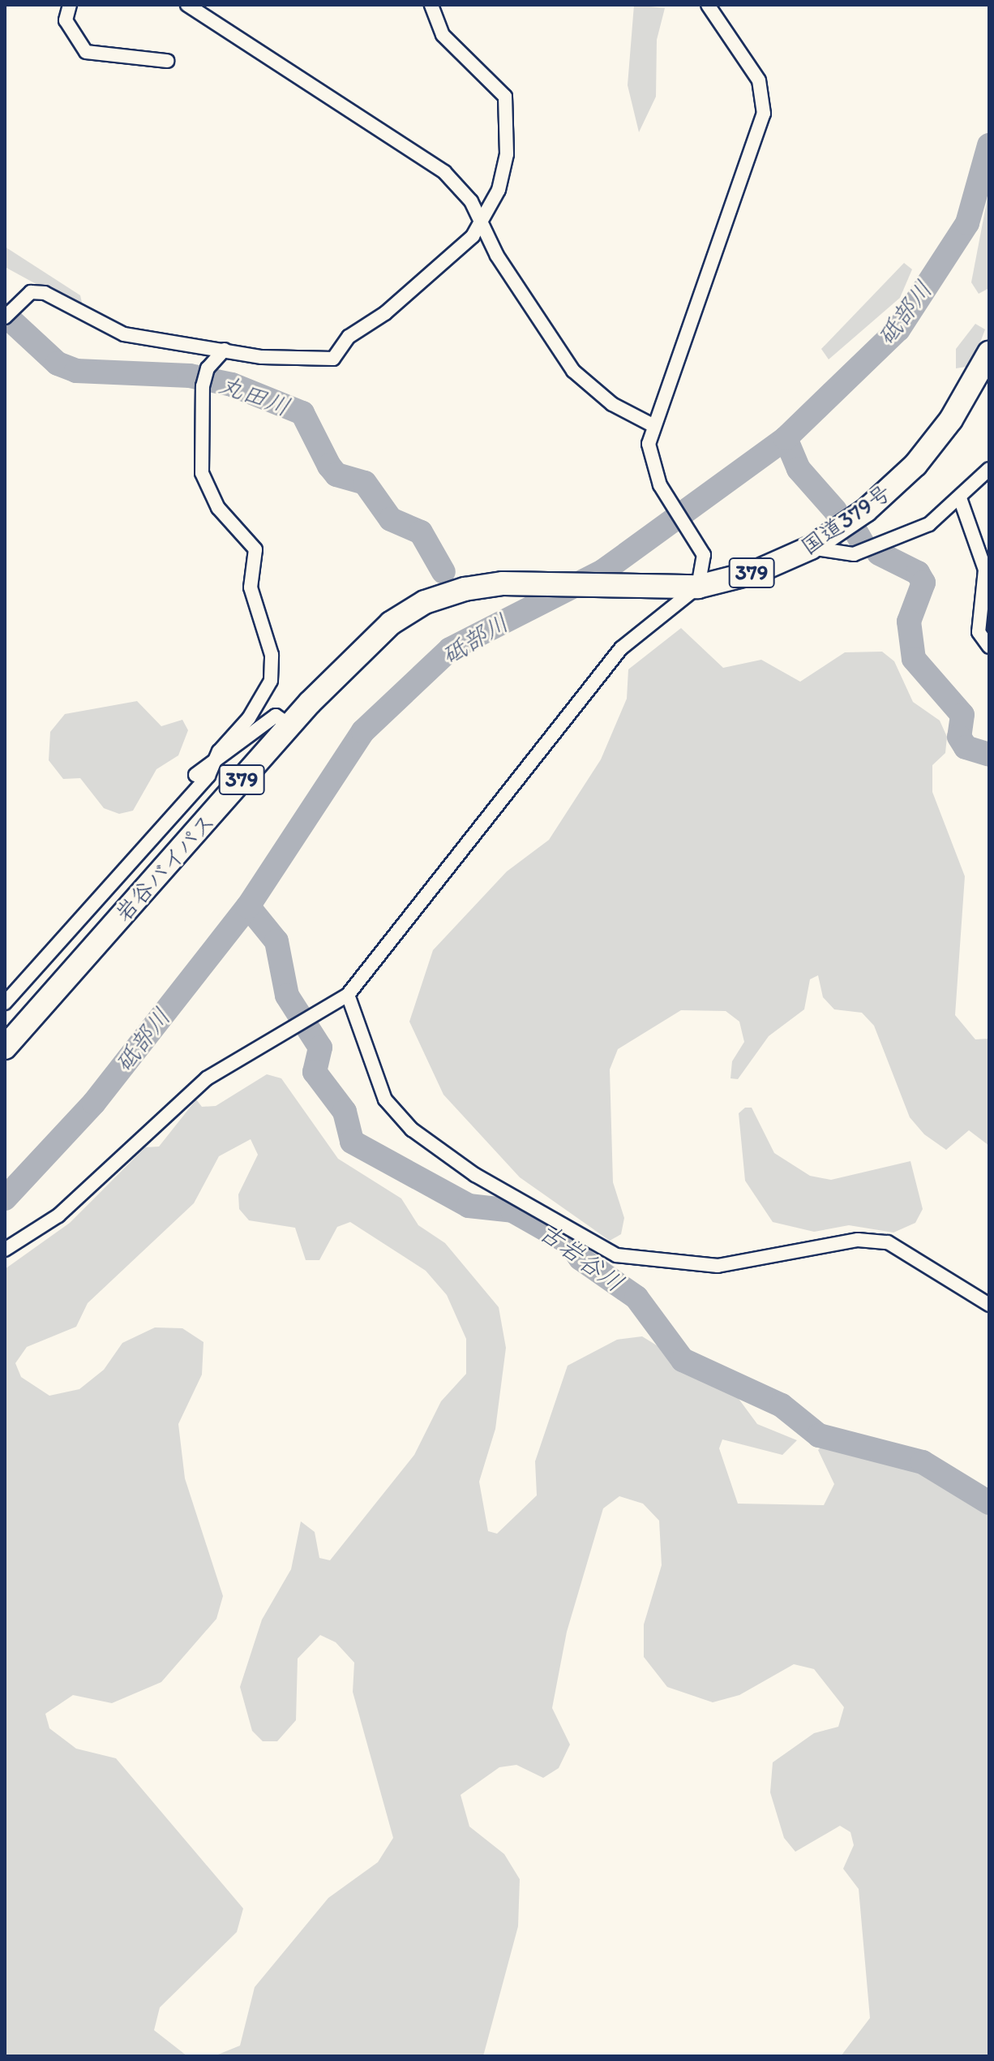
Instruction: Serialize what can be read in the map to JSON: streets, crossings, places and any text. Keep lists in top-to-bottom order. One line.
{"streets":{"highway":["国道379号","379","岩谷バイパス"]},"crossings":[["国道379号","岩谷バイパス"]],"water":["砥部川","丸田川","古岩谷川"]}
